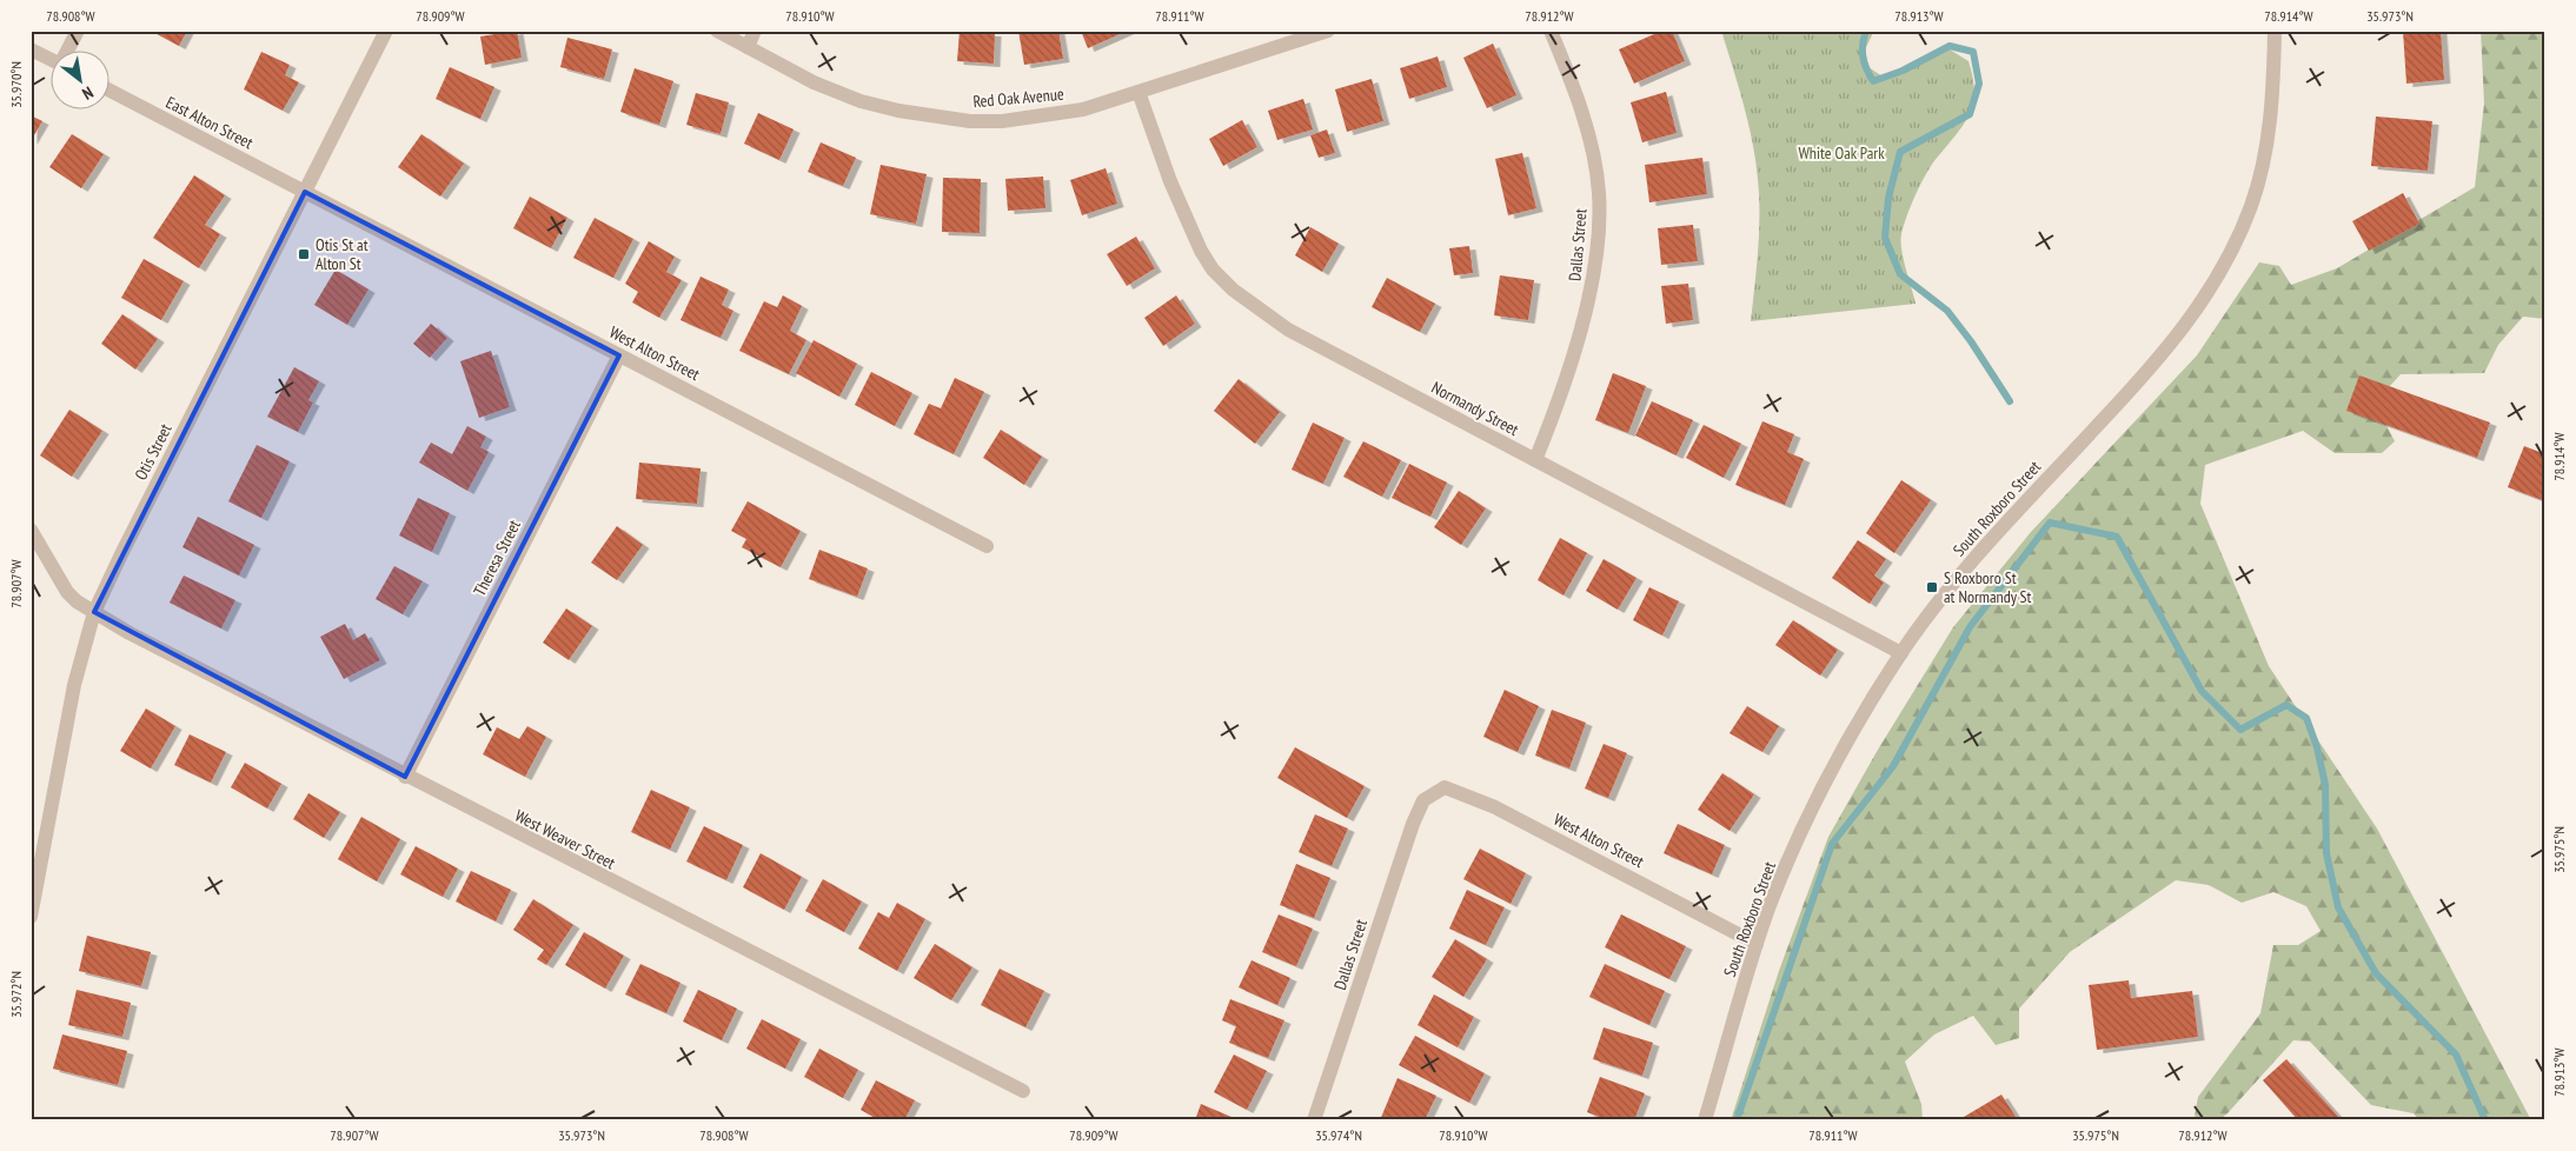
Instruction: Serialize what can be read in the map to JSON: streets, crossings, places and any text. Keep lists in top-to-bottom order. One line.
{"streets":{"street":["Red Oak Avenue","East Alton Street","Dallas Street","West Alton Street","Normandy Street","Otis Street","South Roxboro Street","Theresa Street","West Weaver Street"]},"crossings":[["Red Oak Avenue","Normandy Street"],["East Alton Street","West Alton Street"],["East Alton Street","Otis Street"],["Dallas Street","West Alton Street"],["Dallas Street","Normandy Street"],["West Alton Street","Otis Street"],["West Alton Street","South Roxboro Street"],["West Alton Street","Theresa Street"],["Normandy Street","South Roxboro Street"],["Otis Street","West Weaver Street"],["Theresa Street","West Weaver Street"]],"parks":["White Oak Park"],"places":{"transit":["Otis St at Alton St","S Roxboro St at Normandy St"]},"north":"bottom right","coordinates":["78.908°W","78.909°W","78.910°W","78.911°W","78.912°W","78.913°W","78.914°W","35.973°N","35.970°N","78.907°W","35.975°N","35.972°N","35.974°N"]}
